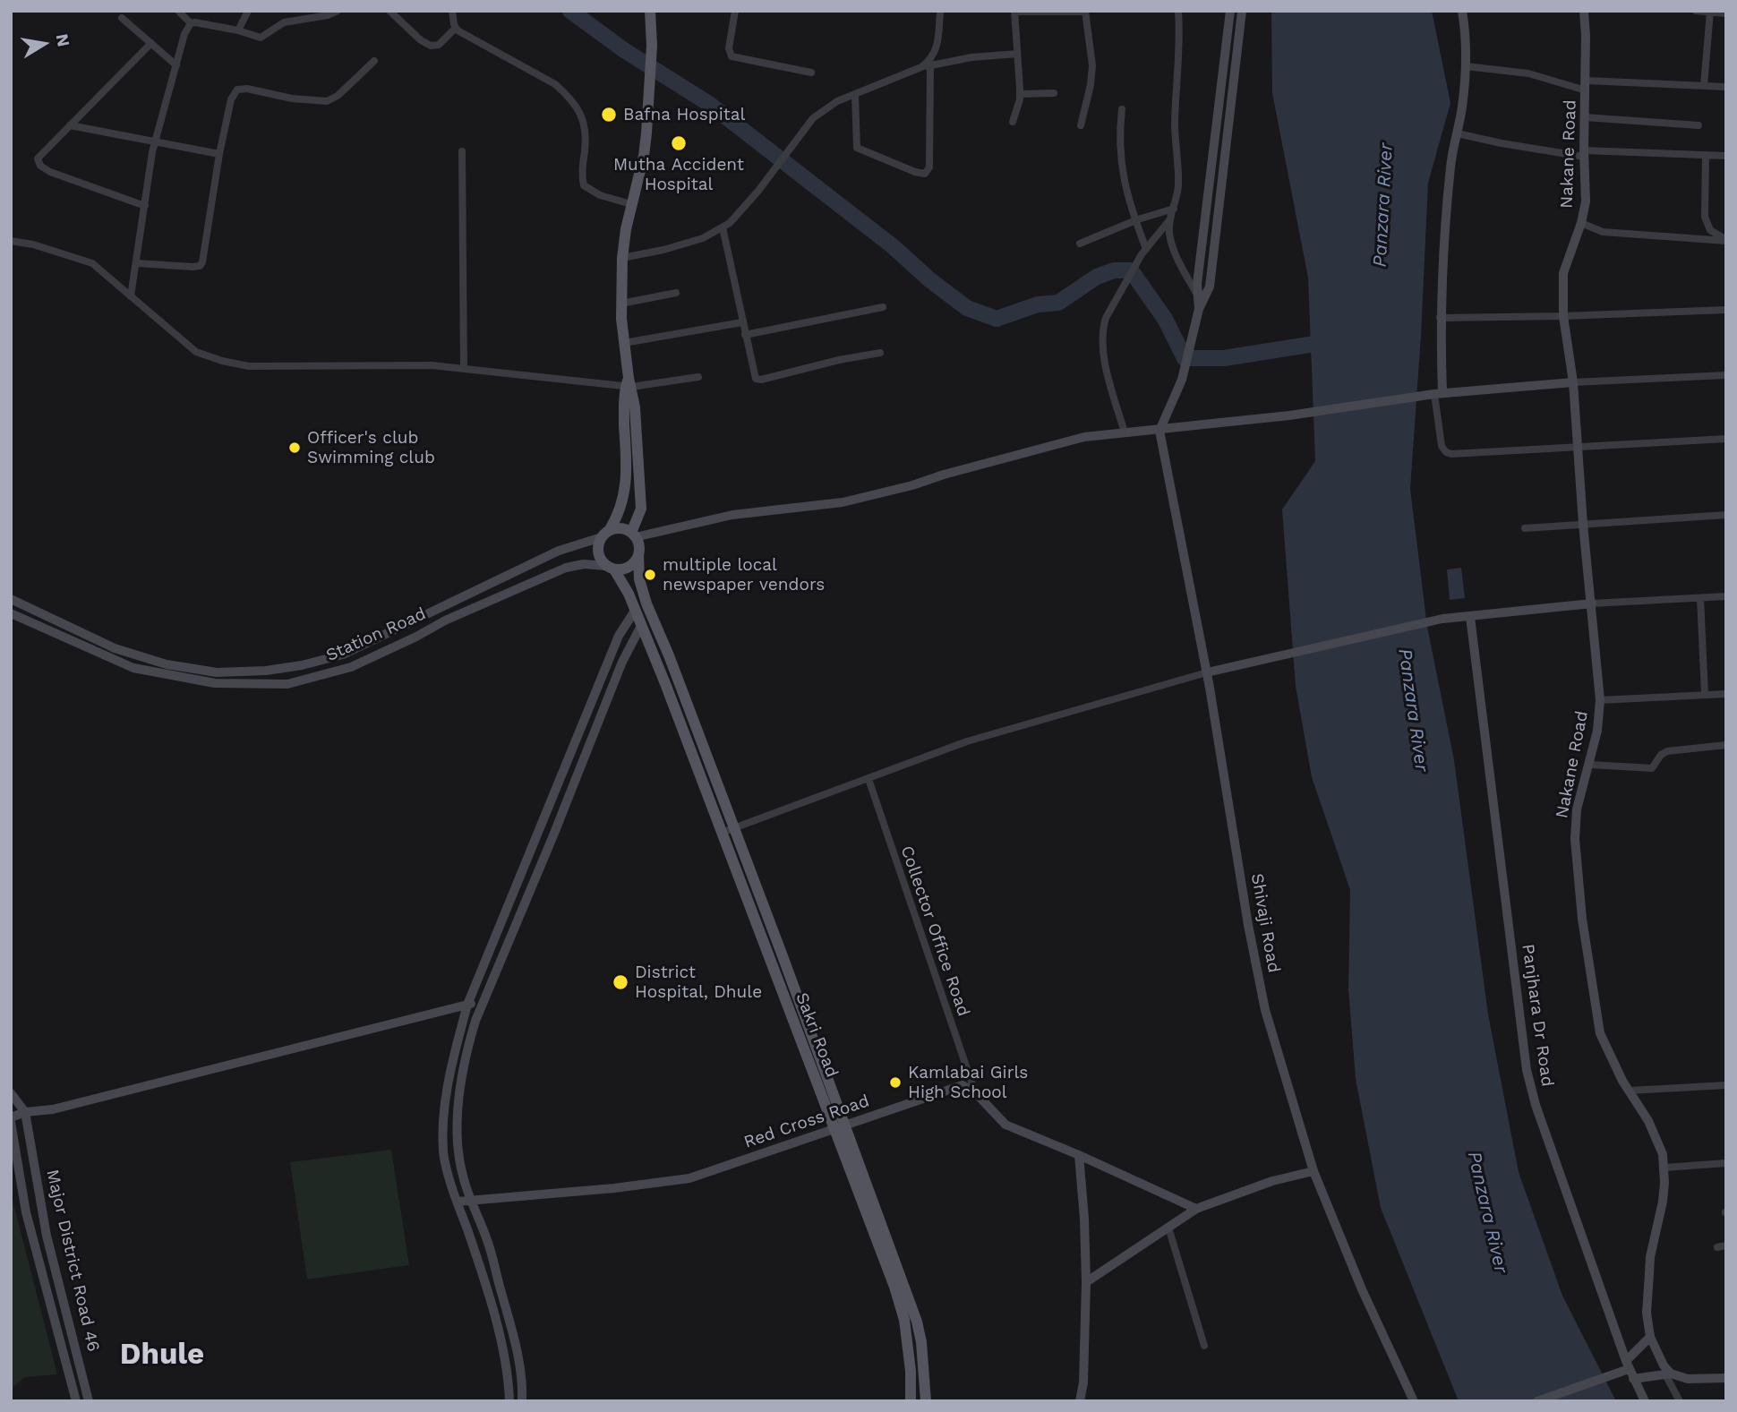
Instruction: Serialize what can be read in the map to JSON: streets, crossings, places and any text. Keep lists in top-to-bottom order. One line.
{"streets":{"main road":["Sakri Road"],"street":["Nakane Road","Station Road","Shivaji Road","Collector Office Road","Panjhara Dr Road","Red Cross Road","Major District Road 46"]},"crossings":[["Station Road","Sakri Road"],["Collector Office Road","Red Cross Road"],["Sakri Road","Red Cross Road"]],"districts":["Dhule"],"water":["Panzara River"],"places":["Bafna Hospital","Mutha Accident Hospital","Officer's club Swimming club","multiple local newspaper vendors","District Hospital, Dhule","Kamlabai Girls High School"],"north":"right"}
